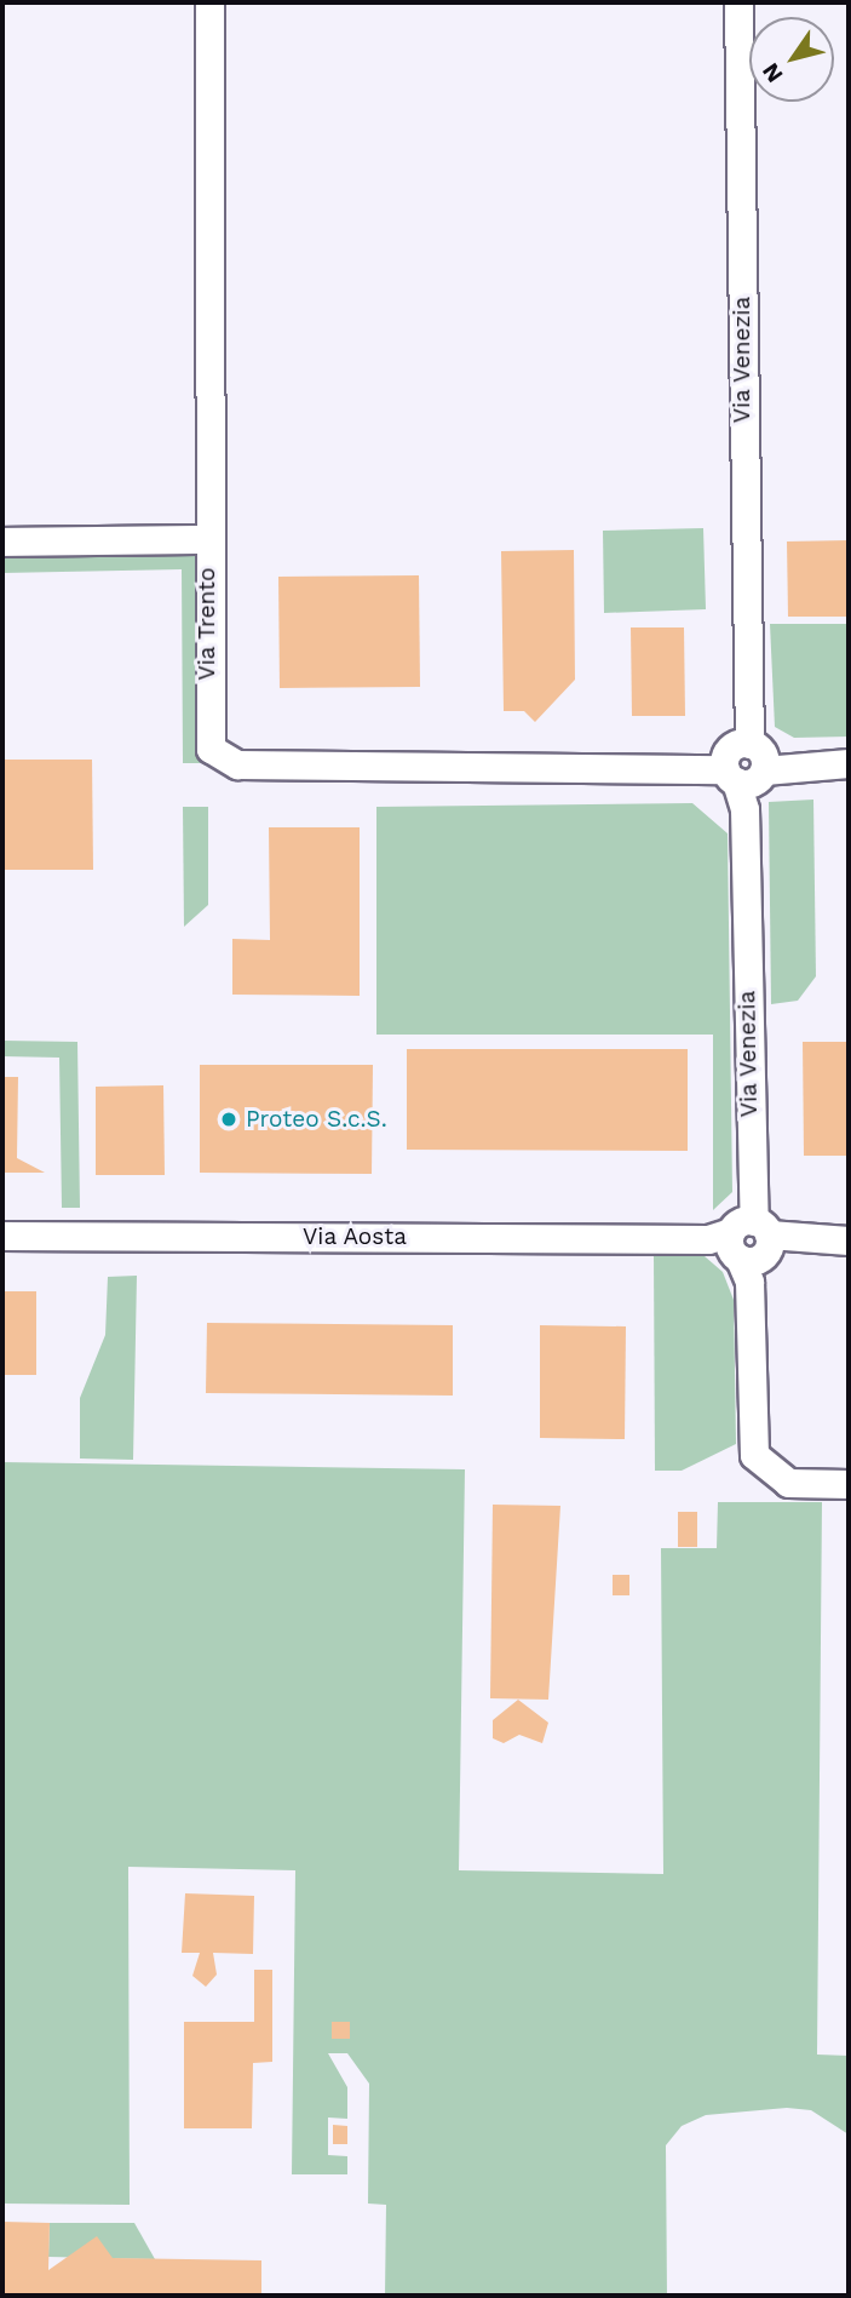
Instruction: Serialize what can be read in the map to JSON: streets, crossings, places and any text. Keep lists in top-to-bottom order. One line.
{"streets":{"street":["Via Venezia","Via Trento","Via Aosta"]},"crossings":[["Via Venezia","Via Trento"],["Via Venezia","Via Aosta"]],"places":["Proteo S.c.S."],"north":"bottom left"}
